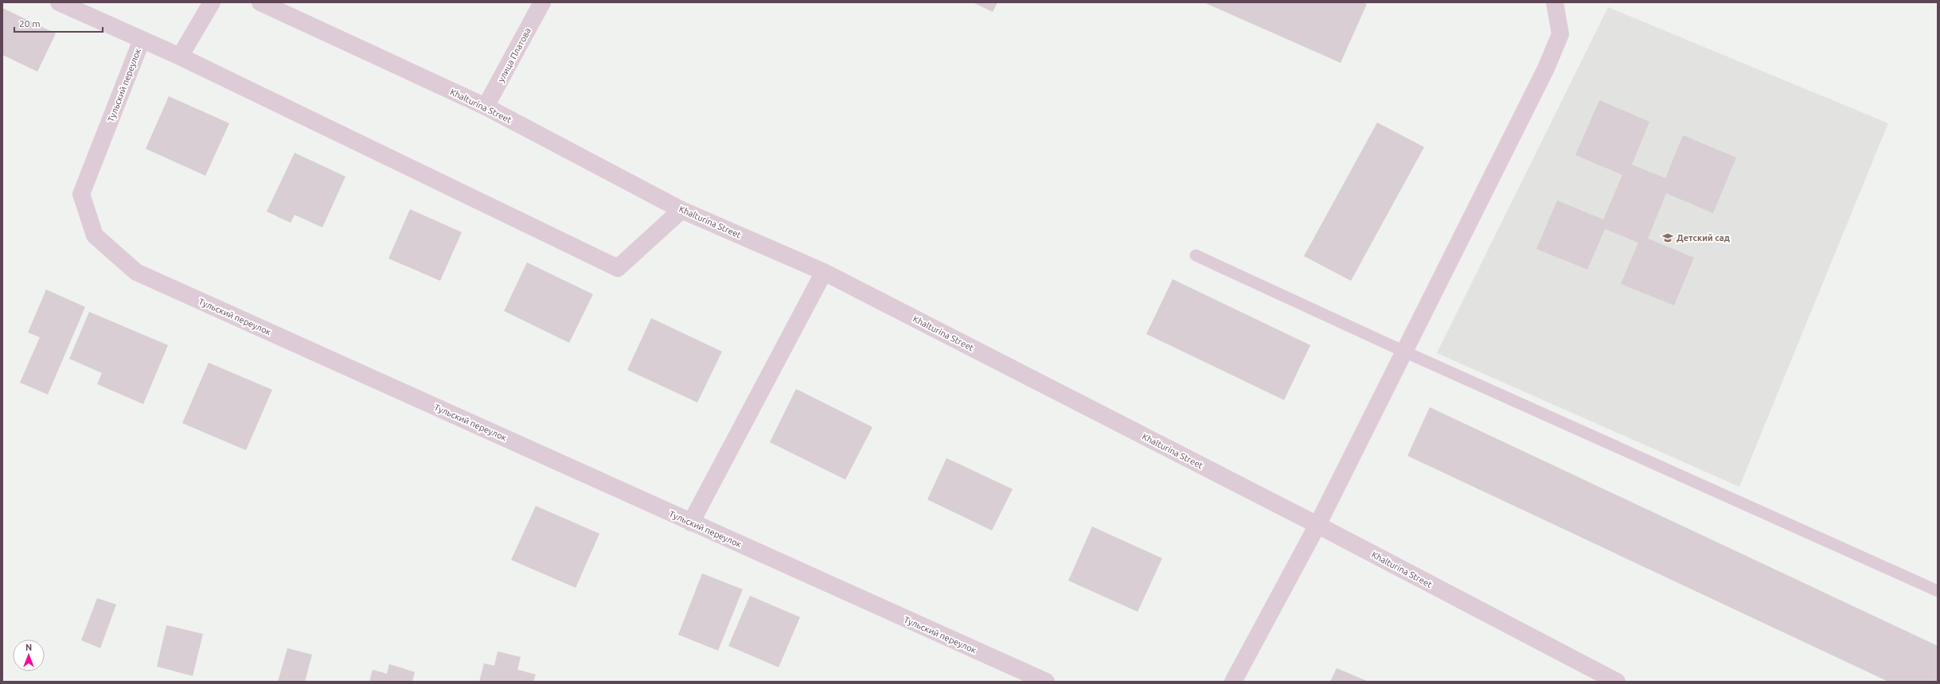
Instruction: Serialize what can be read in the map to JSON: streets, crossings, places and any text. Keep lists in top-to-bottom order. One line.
{"streets":{"street":["улица Платова","Тульский переулок","Khalturina Street"]},"crossings":[["улица Платова","Khalturina Street"]],"places":{"school or university":["Детский сад"]},"scale_bar":"20 m","north":"top"}
